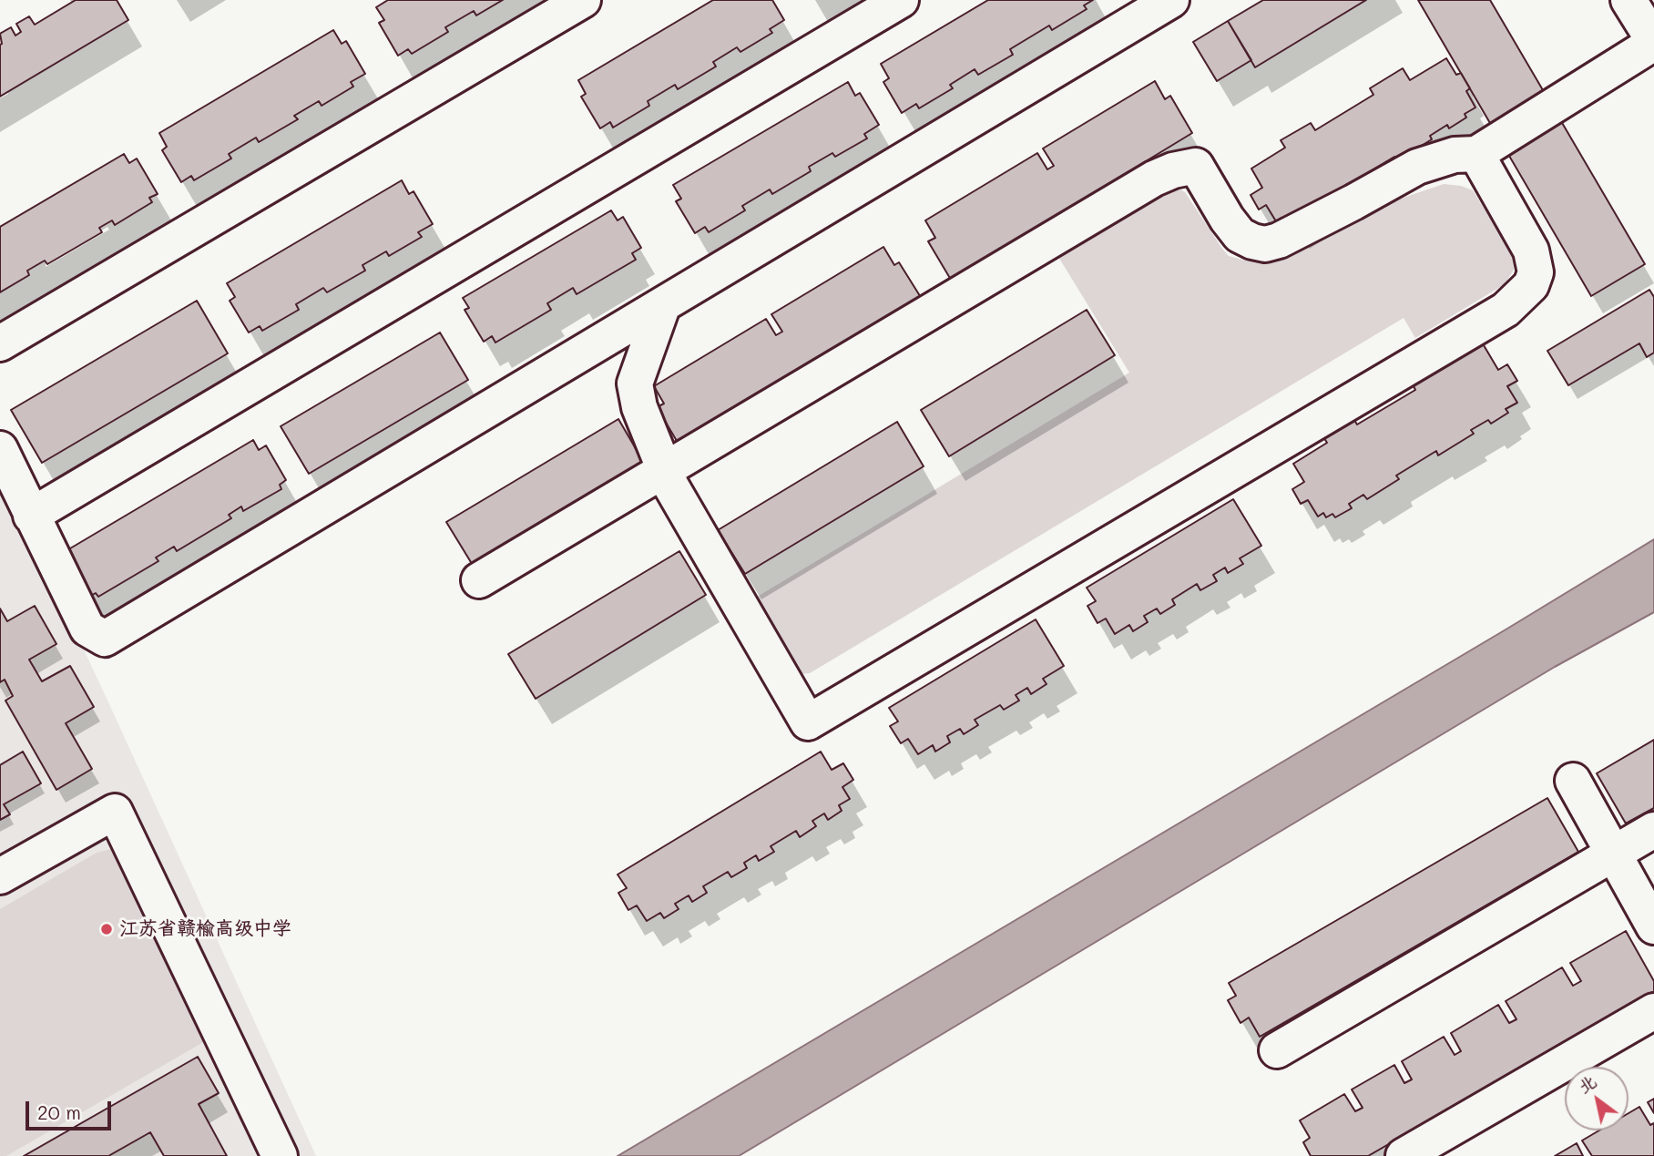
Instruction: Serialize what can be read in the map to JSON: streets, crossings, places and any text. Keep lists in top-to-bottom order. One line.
{"places":["江苏省赣榆高级中学"],"scale_bar":"20 m","north":"top left"}
